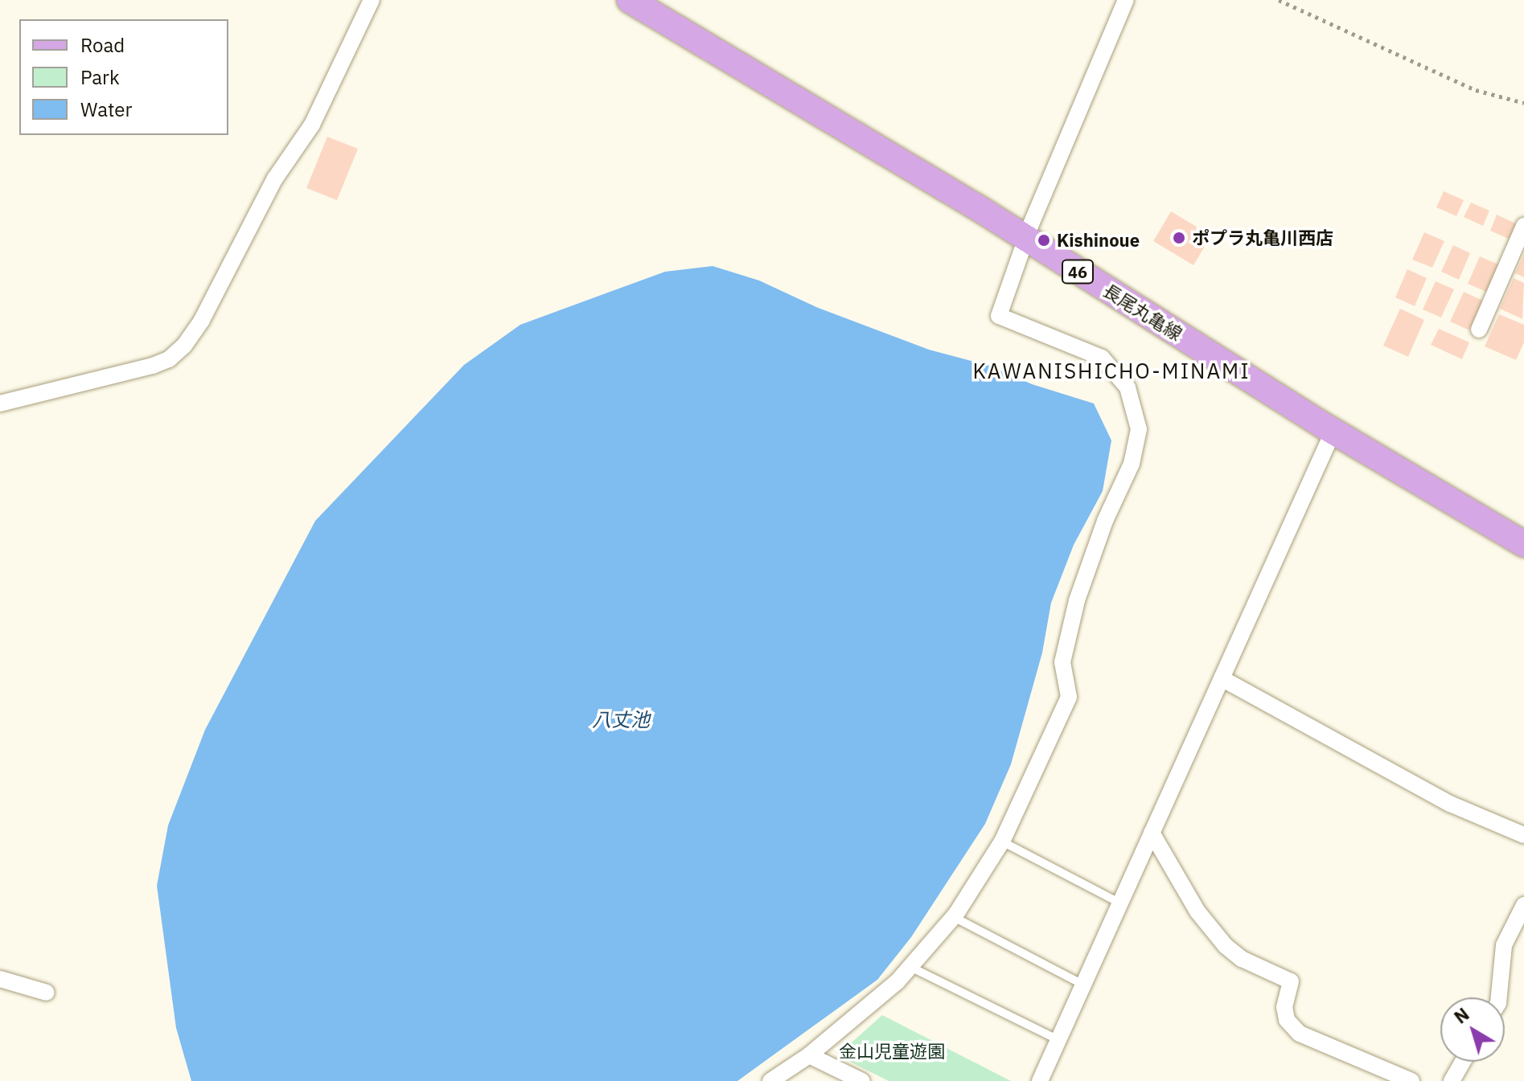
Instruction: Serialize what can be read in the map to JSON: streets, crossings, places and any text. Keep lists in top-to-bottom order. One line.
{"streets":{"main road":["46","長尾丸亀線"]},"districts":["KAWANISHICHO-MINAMI"],"water":["八丈池"],"parks":["金山児童遊園"],"places":["ポプラ丸亀川西店","Kishinoue"],"legend":["Road","Park","Water"],"north":"top left"}
